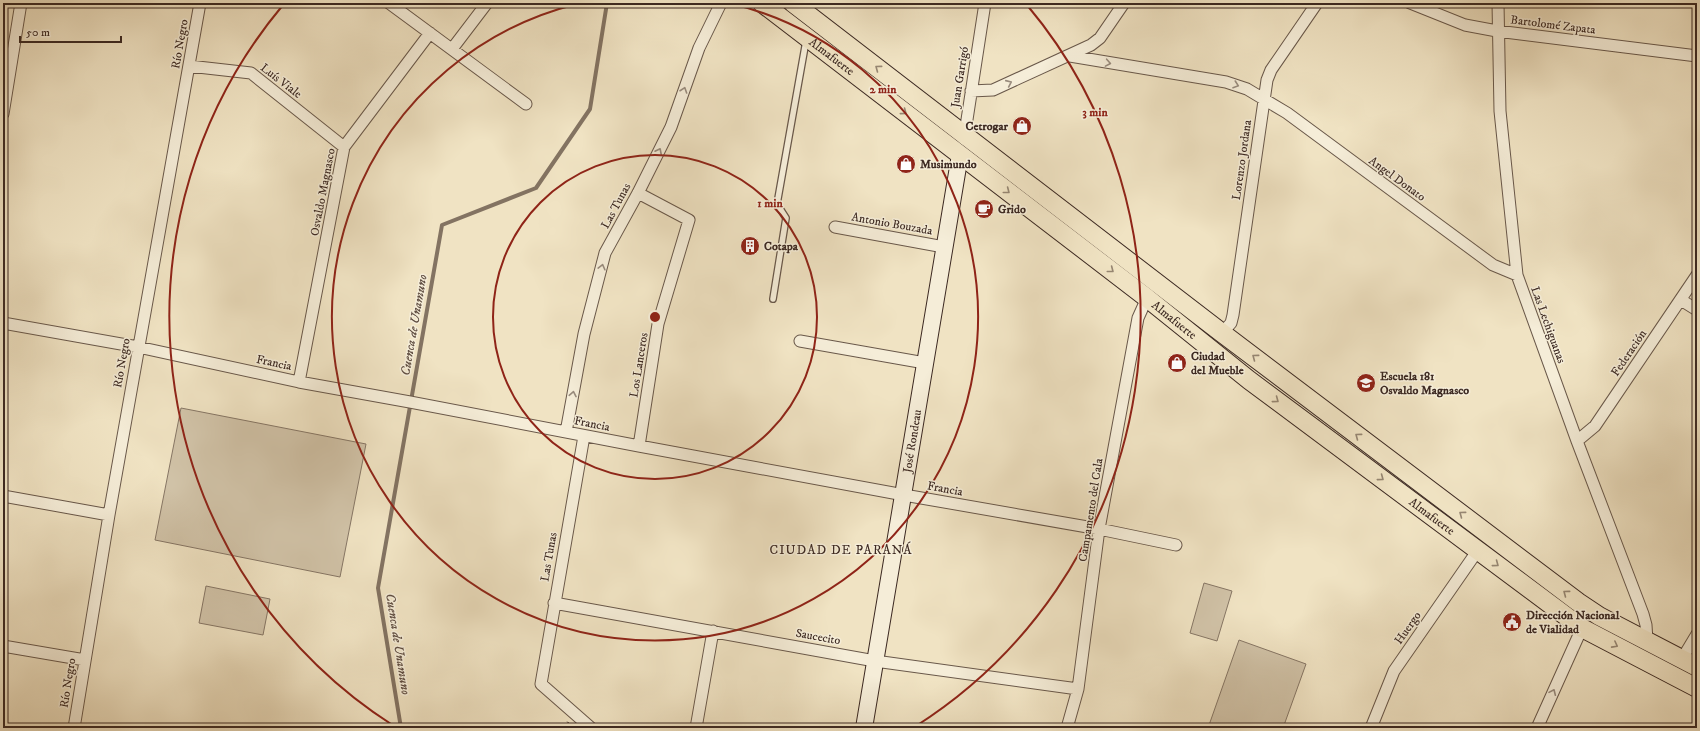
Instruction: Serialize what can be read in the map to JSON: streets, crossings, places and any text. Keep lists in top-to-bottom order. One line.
{"streets":{"main road":["Almafuerte"],"street":["Bartolomé Zapata","Río Negro","Juan Garrigó","Luís Viale","Lorenzo Jordana","Angel Donato","Osvaldo Magnasco","Las Tunas","Antonio Bouzada","Las Lechiguanas","Federación","Francia","Los Lanceros","José Rondeau","Campamento del Cala","Huergo","Saucecito"]},"crossings":[["Bartolomé Zapata","Las Lechiguanas"],["Río Negro","Luís Viale"],["Río Negro","Francia"],["Almafuerte","Juan Garrigó"],["Almafuerte","Lorenzo Jordana"],["Almafuerte","Las Lechiguanas"],["Almafuerte","José Rondeau"],["Almafuerte","Campamento del Cala"],["Almafuerte","Huergo"],["Juan Garrigó","José Rondeau"],["Luís Viale","Osvaldo Magnasco"],["Lorenzo Jordana","Angel Donato"],["Angel Donato","Las Lechiguanas"],["Osvaldo Magnasco","Francia"],["Las Tunas","Francia"],["Las Tunas","Los Lanceros"],["Las Tunas","Saucecito"],["Antonio Bouzada","José Rondeau"],["Las Lechiguanas","Federación"],["Francia","Los Lanceros"],["Francia","José Rondeau"],["Francia","Campamento del Cala"],["José Rondeau","Saucecito"],["Campamento del Cala","Saucecito"]],"one_way":["Angel Donato","Las Tunas"],"districts":["CIUDAD DE PARANÁ"],"water":["Cuenca de Unamuno"],"places":{"shop":["Cetrogar","Musimundo","Ciudad del Mueble"],"cafe":["Grido"],"building":["Cotapa"],"school or university":["Escuela 181 Osvaldo Magnasco"],"public building":["Dirección Nacional de Vialidad"]},"scale_bar":"50 m","rings":["2 min","3 min","1 min"]}
